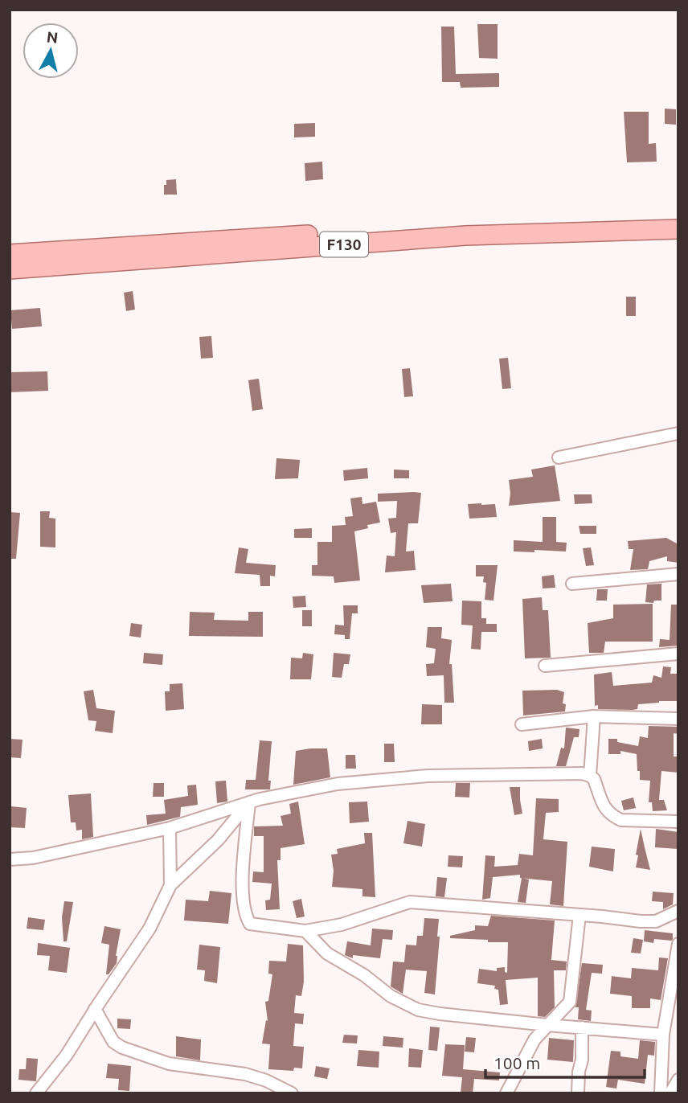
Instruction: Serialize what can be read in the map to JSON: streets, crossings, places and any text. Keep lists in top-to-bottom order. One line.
{"streets":{"main road":["F130"]},"scale_bar":"100 m","north":"top"}
